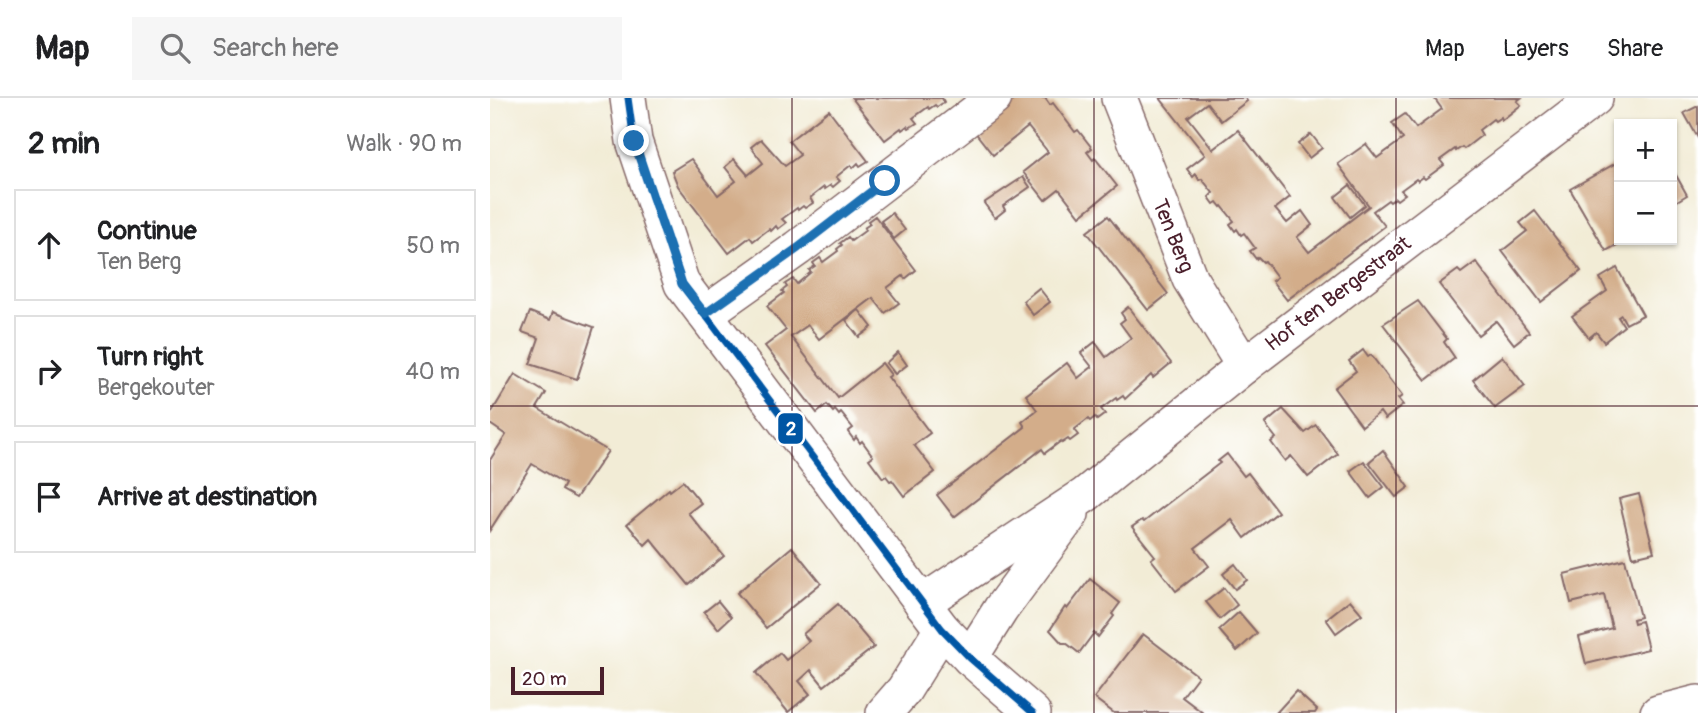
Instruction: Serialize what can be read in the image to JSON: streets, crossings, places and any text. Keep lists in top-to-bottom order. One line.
{"streets":{"street":["Ten Berg","Hof ten Bergestraat"]},"crossings":[["Ten Berg","Hof ten Bergestraat"]],"lines":["transit line 2"],"scale_bar":"20 m","page":{"header":"Map","search":"Search here","nav":["Map","Layers","Share"],"heading":["2 min","Walk · 90 m"],"map_buttons":["+","−"],"list":[["Continue","Ten Berg","50 m"],["Turn right","Bergekouter","40 m"],"Arrive at destination"],"scale":"20 m"}}
